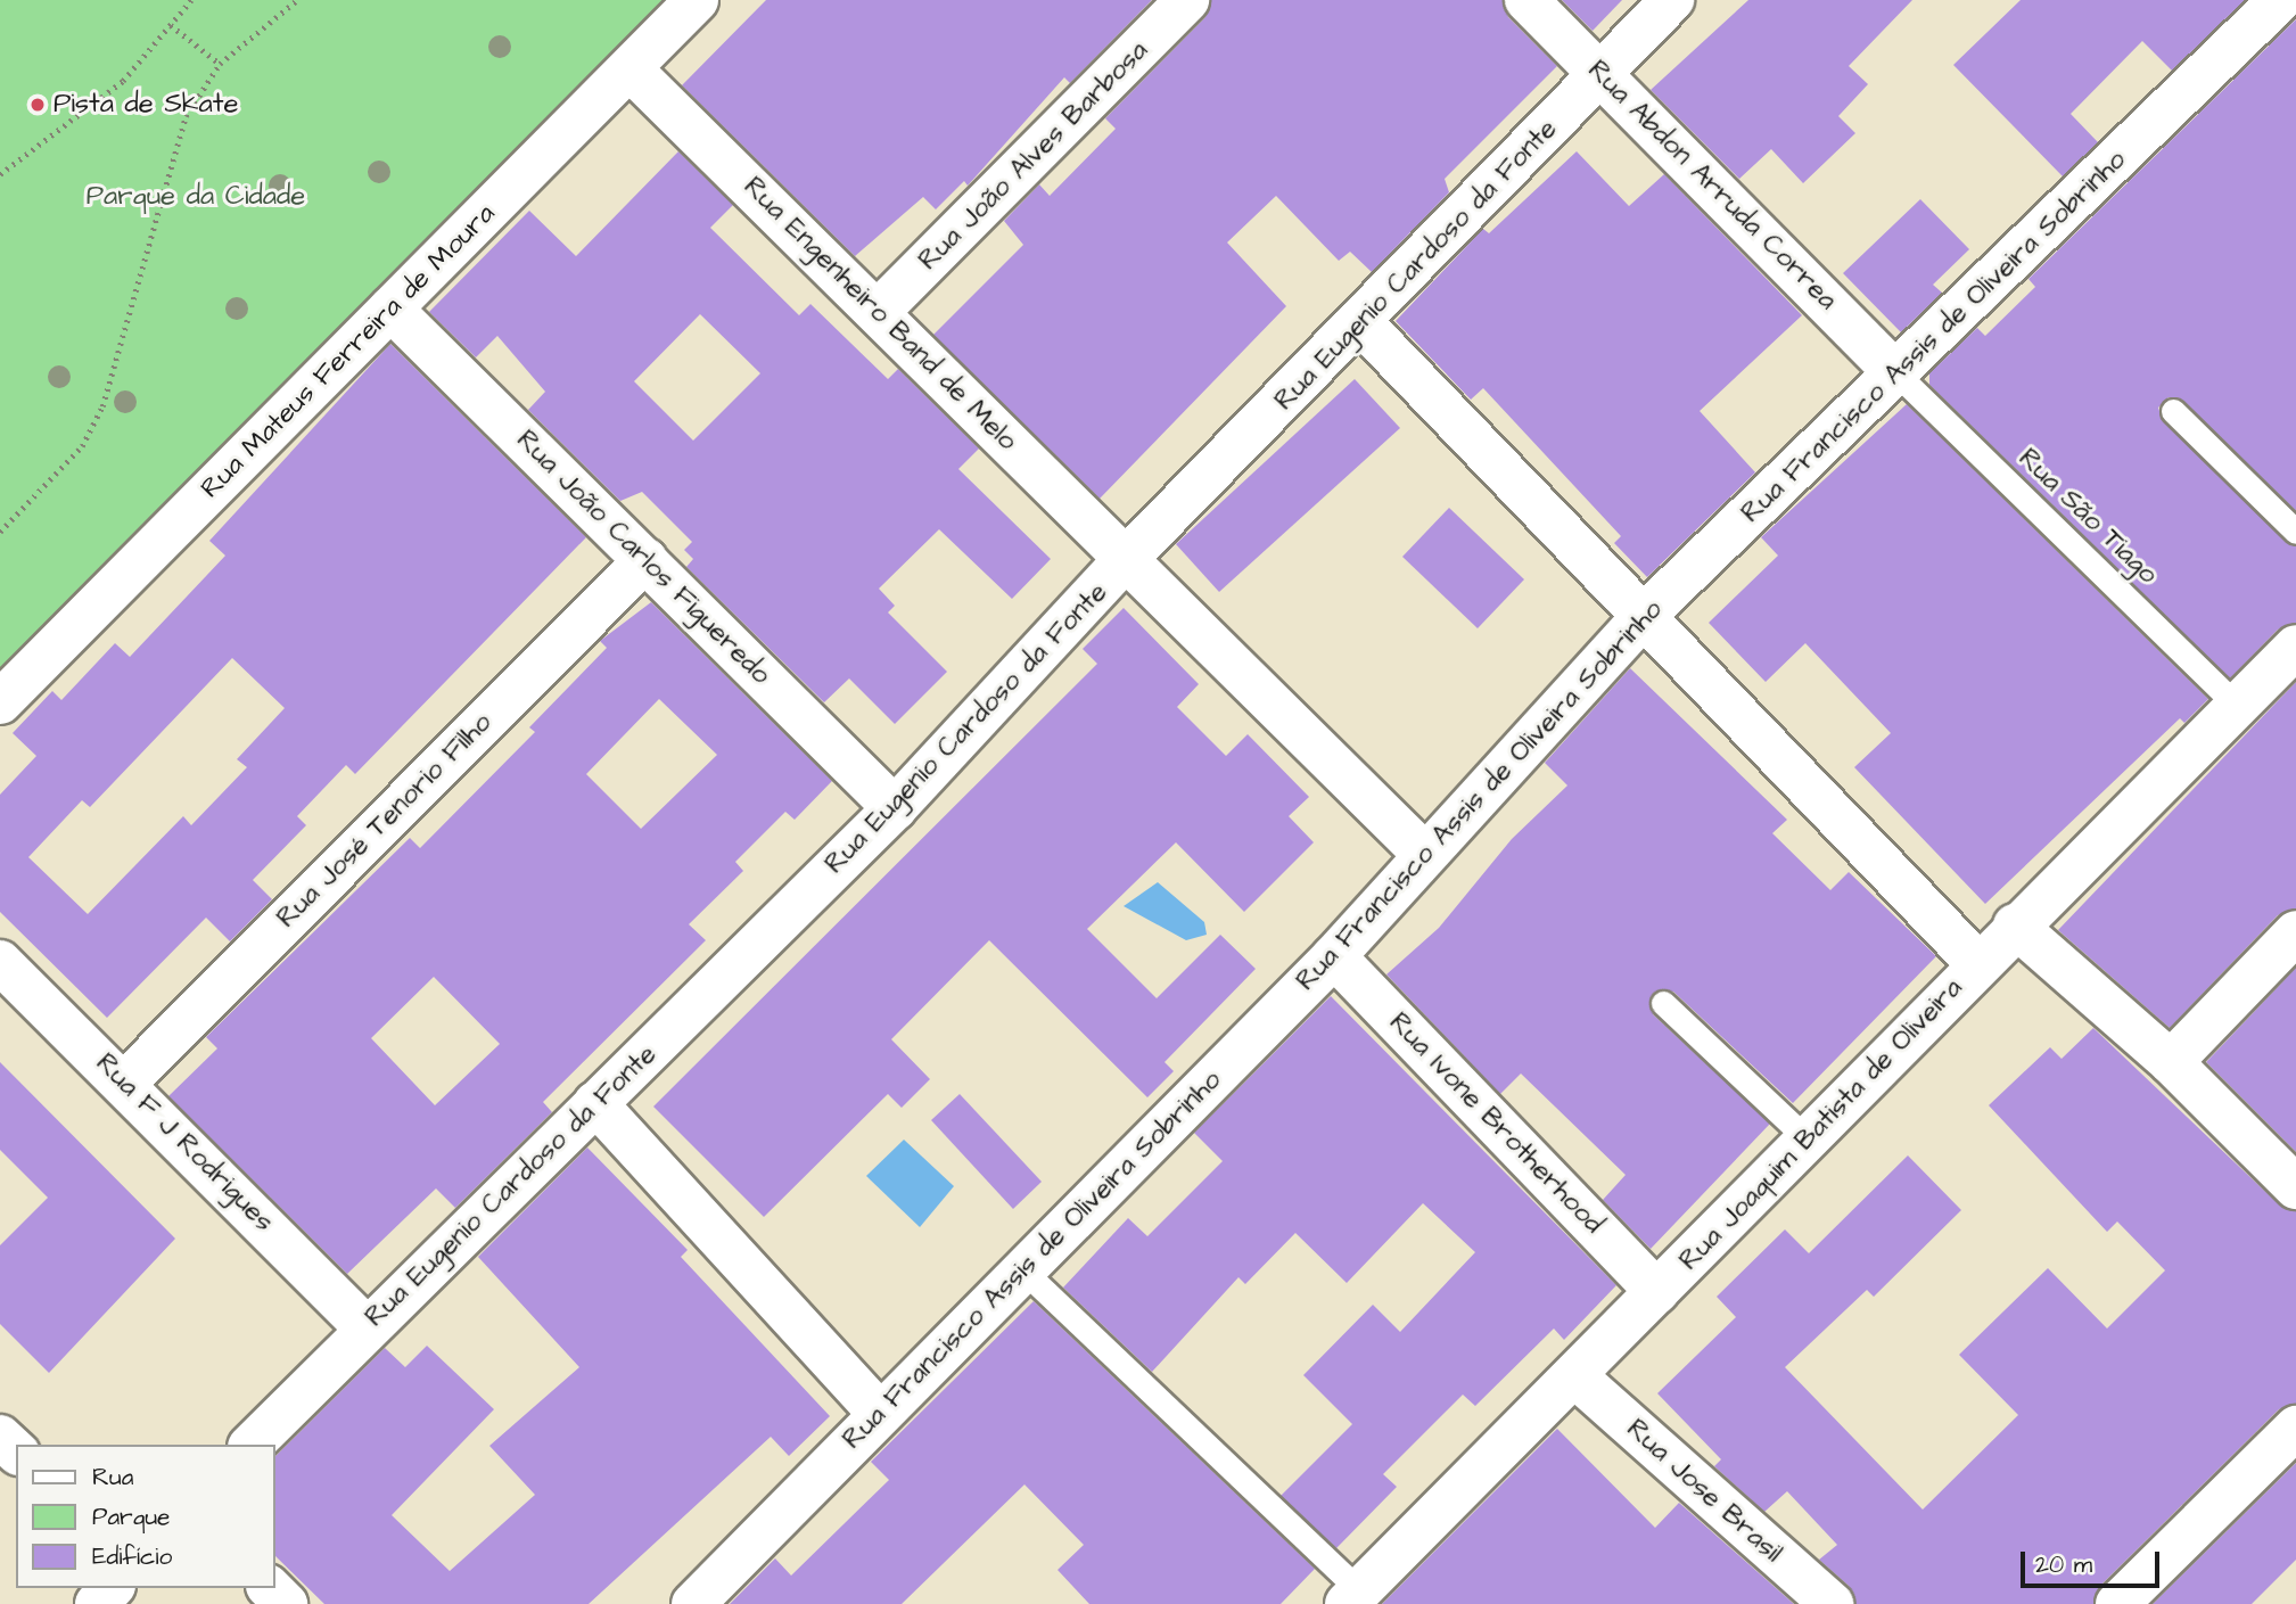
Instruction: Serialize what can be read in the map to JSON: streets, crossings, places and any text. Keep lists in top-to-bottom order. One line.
{"streets":{"street":["Rua João Alves Barbosa","Rua Abdon Arruda Correa","Rua Eugenio Cardoso da Fonte","Rua Engenheiro Band de Melo","Rua Francisco Assis de Oliveira Sobrinho","Rua Mateus Ferreira de Moura","Rua João Carlos Figueredo","Rua José Tenorio Filho","Rua Ivone Brotherhood","Rua Joaquim Batista de Oliveira","Rua F J Rodrigues","Rua Jose Brasil"],"lane":["Rua São Tiago"]},"crossings":[["Rua João Alves Barbosa","Rua Engenheiro Band de Melo"],["Rua Abdon Arruda Correa","Rua Eugenio Cardoso da Fonte"],["Rua Abdon Arruda Correa","Rua Francisco Assis de Oliveira Sobrinho"],["Rua Abdon Arruda Correa","Rua São Tiago"],["Rua Eugenio Cardoso da Fonte","Rua Engenheiro Band de Melo"],["Rua Eugenio Cardoso da Fonte","Rua João Carlos Figueredo"],["Rua Eugenio Cardoso da Fonte","Rua F J Rodrigues"],["Rua Engenheiro Band de Melo","Rua Francisco Assis de Oliveira Sobrinho"],["Rua Engenheiro Band de Melo","Rua Mateus Ferreira de Moura"],["Rua Francisco Assis de Oliveira Sobrinho","Rua São Tiago"],["Rua Francisco Assis de Oliveira Sobrinho","Rua Ivone Brotherhood"],["Rua Mateus Ferreira de Moura","Rua João Carlos Figueredo"],["Rua São Tiago","Rua Joaquim Batista de Oliveira"],["Rua João Carlos Figueredo","Rua José Tenorio Filho"],["Rua José Tenorio Filho","Rua F J Rodrigues"],["Rua Ivone Brotherhood","Rua Joaquim Batista de Oliveira"],["Rua Joaquim Batista de Oliveira","Rua Jose Brasil"]],"parks":["Parque da Cidade"],"places":["Pista de Skate"],"legend":["Rua","Parque","Edifício"],"scale_bar":"20 m"}
